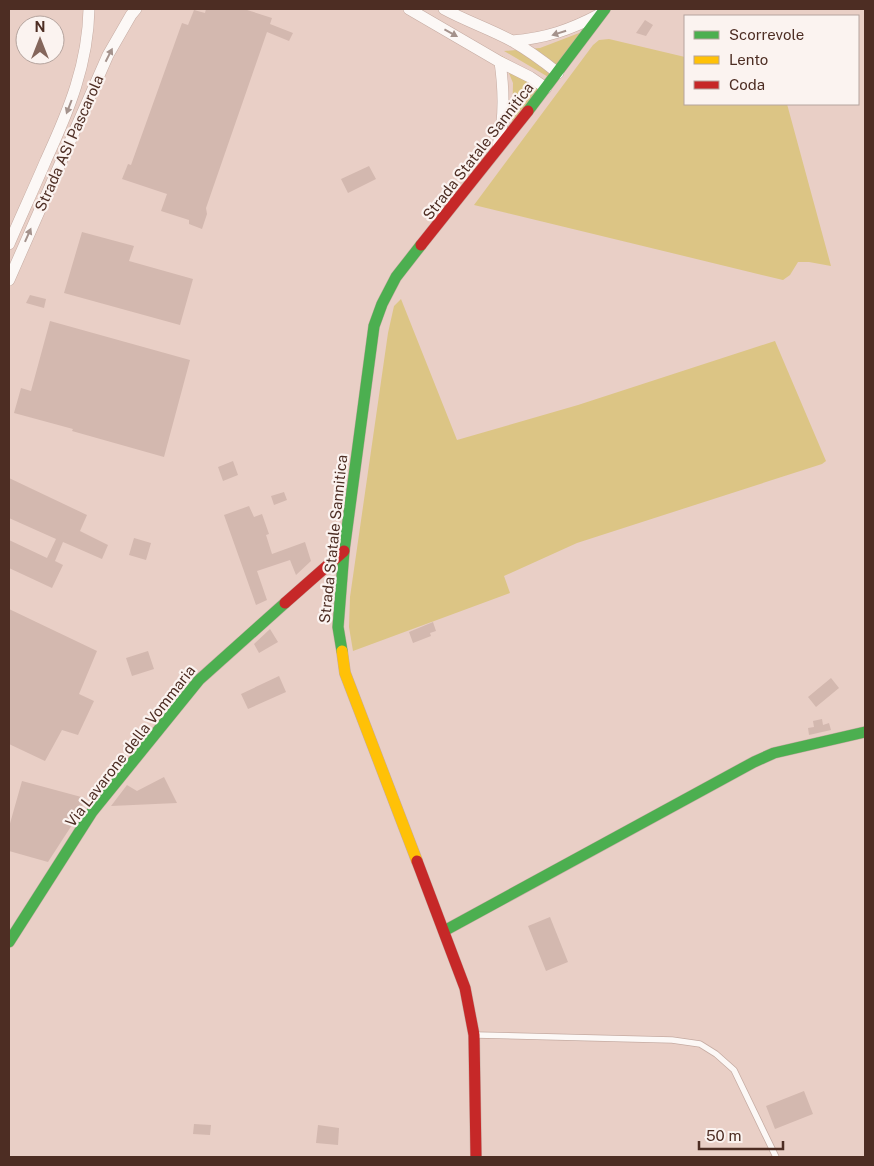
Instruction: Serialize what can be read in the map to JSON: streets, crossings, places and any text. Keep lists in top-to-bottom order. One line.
{"streets":{"main road":["Strada Statale Sannitica","Via Lavarone della Vommaria"],"street":["Strada ASI Pascarola"]},"crossings":[["Strada Statale Sannitica","Via Lavarone della Vommaria"]],"legend":["Scorrevole","Lento","Coda"],"scale_bar":"50 m","north":"top"}
